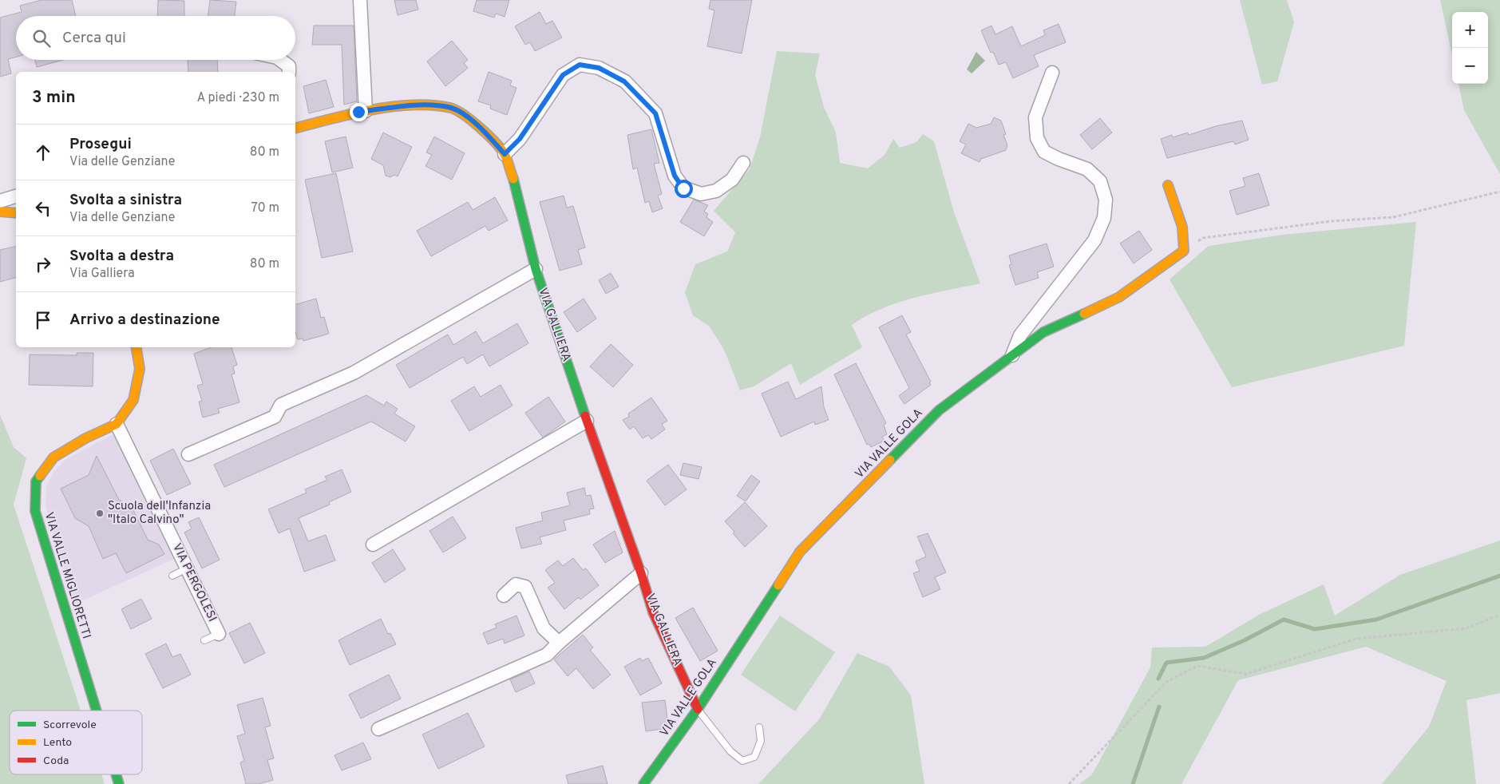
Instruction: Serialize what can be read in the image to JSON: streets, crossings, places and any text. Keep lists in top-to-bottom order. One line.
{"streets":{"street":["VIA GALLIERA","VIA VALLE GOLA","VIA VALLE MIGLIORETTI","VIA PERGOLESI"]},"crossings":[["VIA GALLIERA","VIA VALLE GOLA"],["VIA VALLE MIGLIORETTI","VIA PERGOLESI"]],"places":["Scuola dell'Infanzia \"Italo Calvino\""],"legend":["Scorrevole","Lento","Coda"],"page":{"map_buttons":["+","−"],"search":"Cerca qui","heading":["3 min","A piedi · 230 m"],"list":[["Prosegui","Via delle Genziane","80 m"],["Svolta a sinistra","Via delle Genziane","70 m"],["Svolta a destra","Via Galliera","80 m"],"Arrivo a destinazione"]}}
